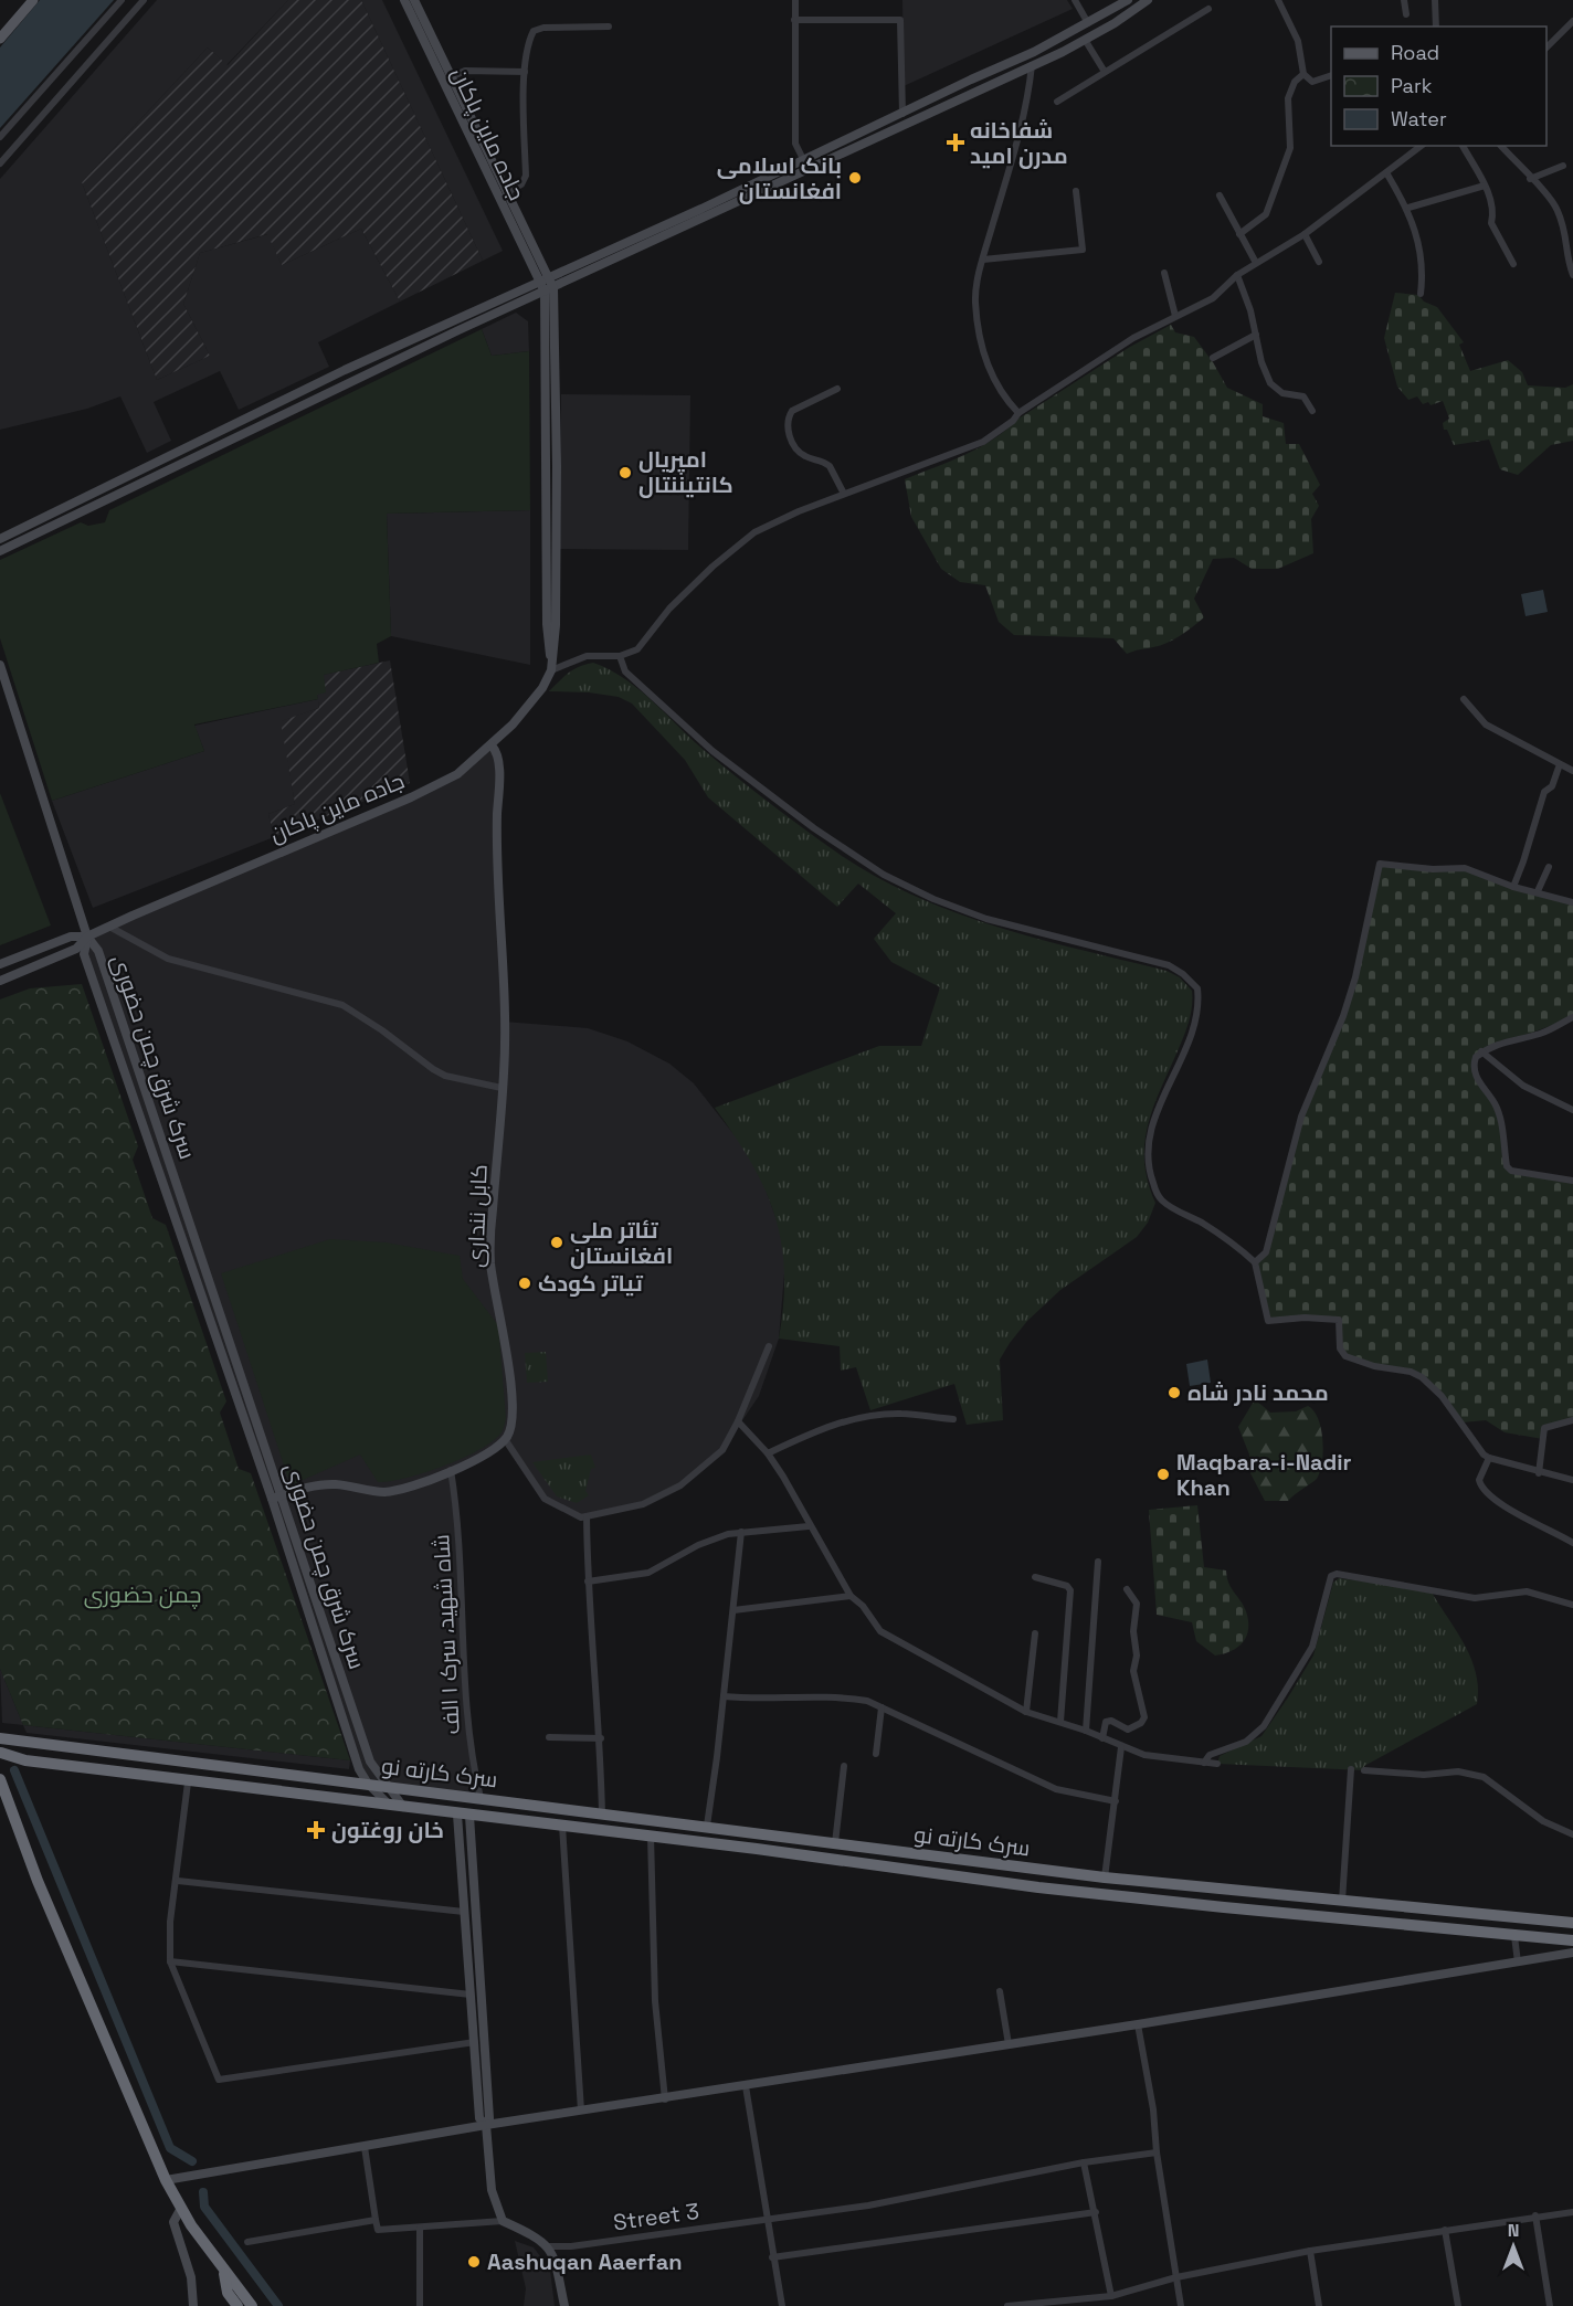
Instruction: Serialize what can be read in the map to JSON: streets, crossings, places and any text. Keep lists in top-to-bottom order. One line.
{"streets":{"highway":["سرک کارته نو"],"main road":["جاده ماین پاکان","سرک شرق چمن حضوری","کابل ننداری"],"street":["شاه شهید، سرک ۱ الف","Street 3"]},"crossings":[["جاده ماین پاکان","سرک شرق چمن حضوری"],["جاده ماین پاکان","کابل ننداری"],["سرک شرق چمن حضوری","سرک کارته نو"],["شاه شهید، سرک ۱ الف","سرک کارته نو"]],"parks":["چمن حضوری"],"places":{"health":["شفاخانه مدرن امید","خان روغتون"],"other":["بانک اسلامی افغانستان","امپریال کانتیننتال","تئاتر ملی افغانستان","تیاتر کودک","محمد نادر شاه","Maqbara-i-Nadir Khan","Aashuqan Aaerfan"]},"legend":["Road","Park","Water"],"north":"top"}
